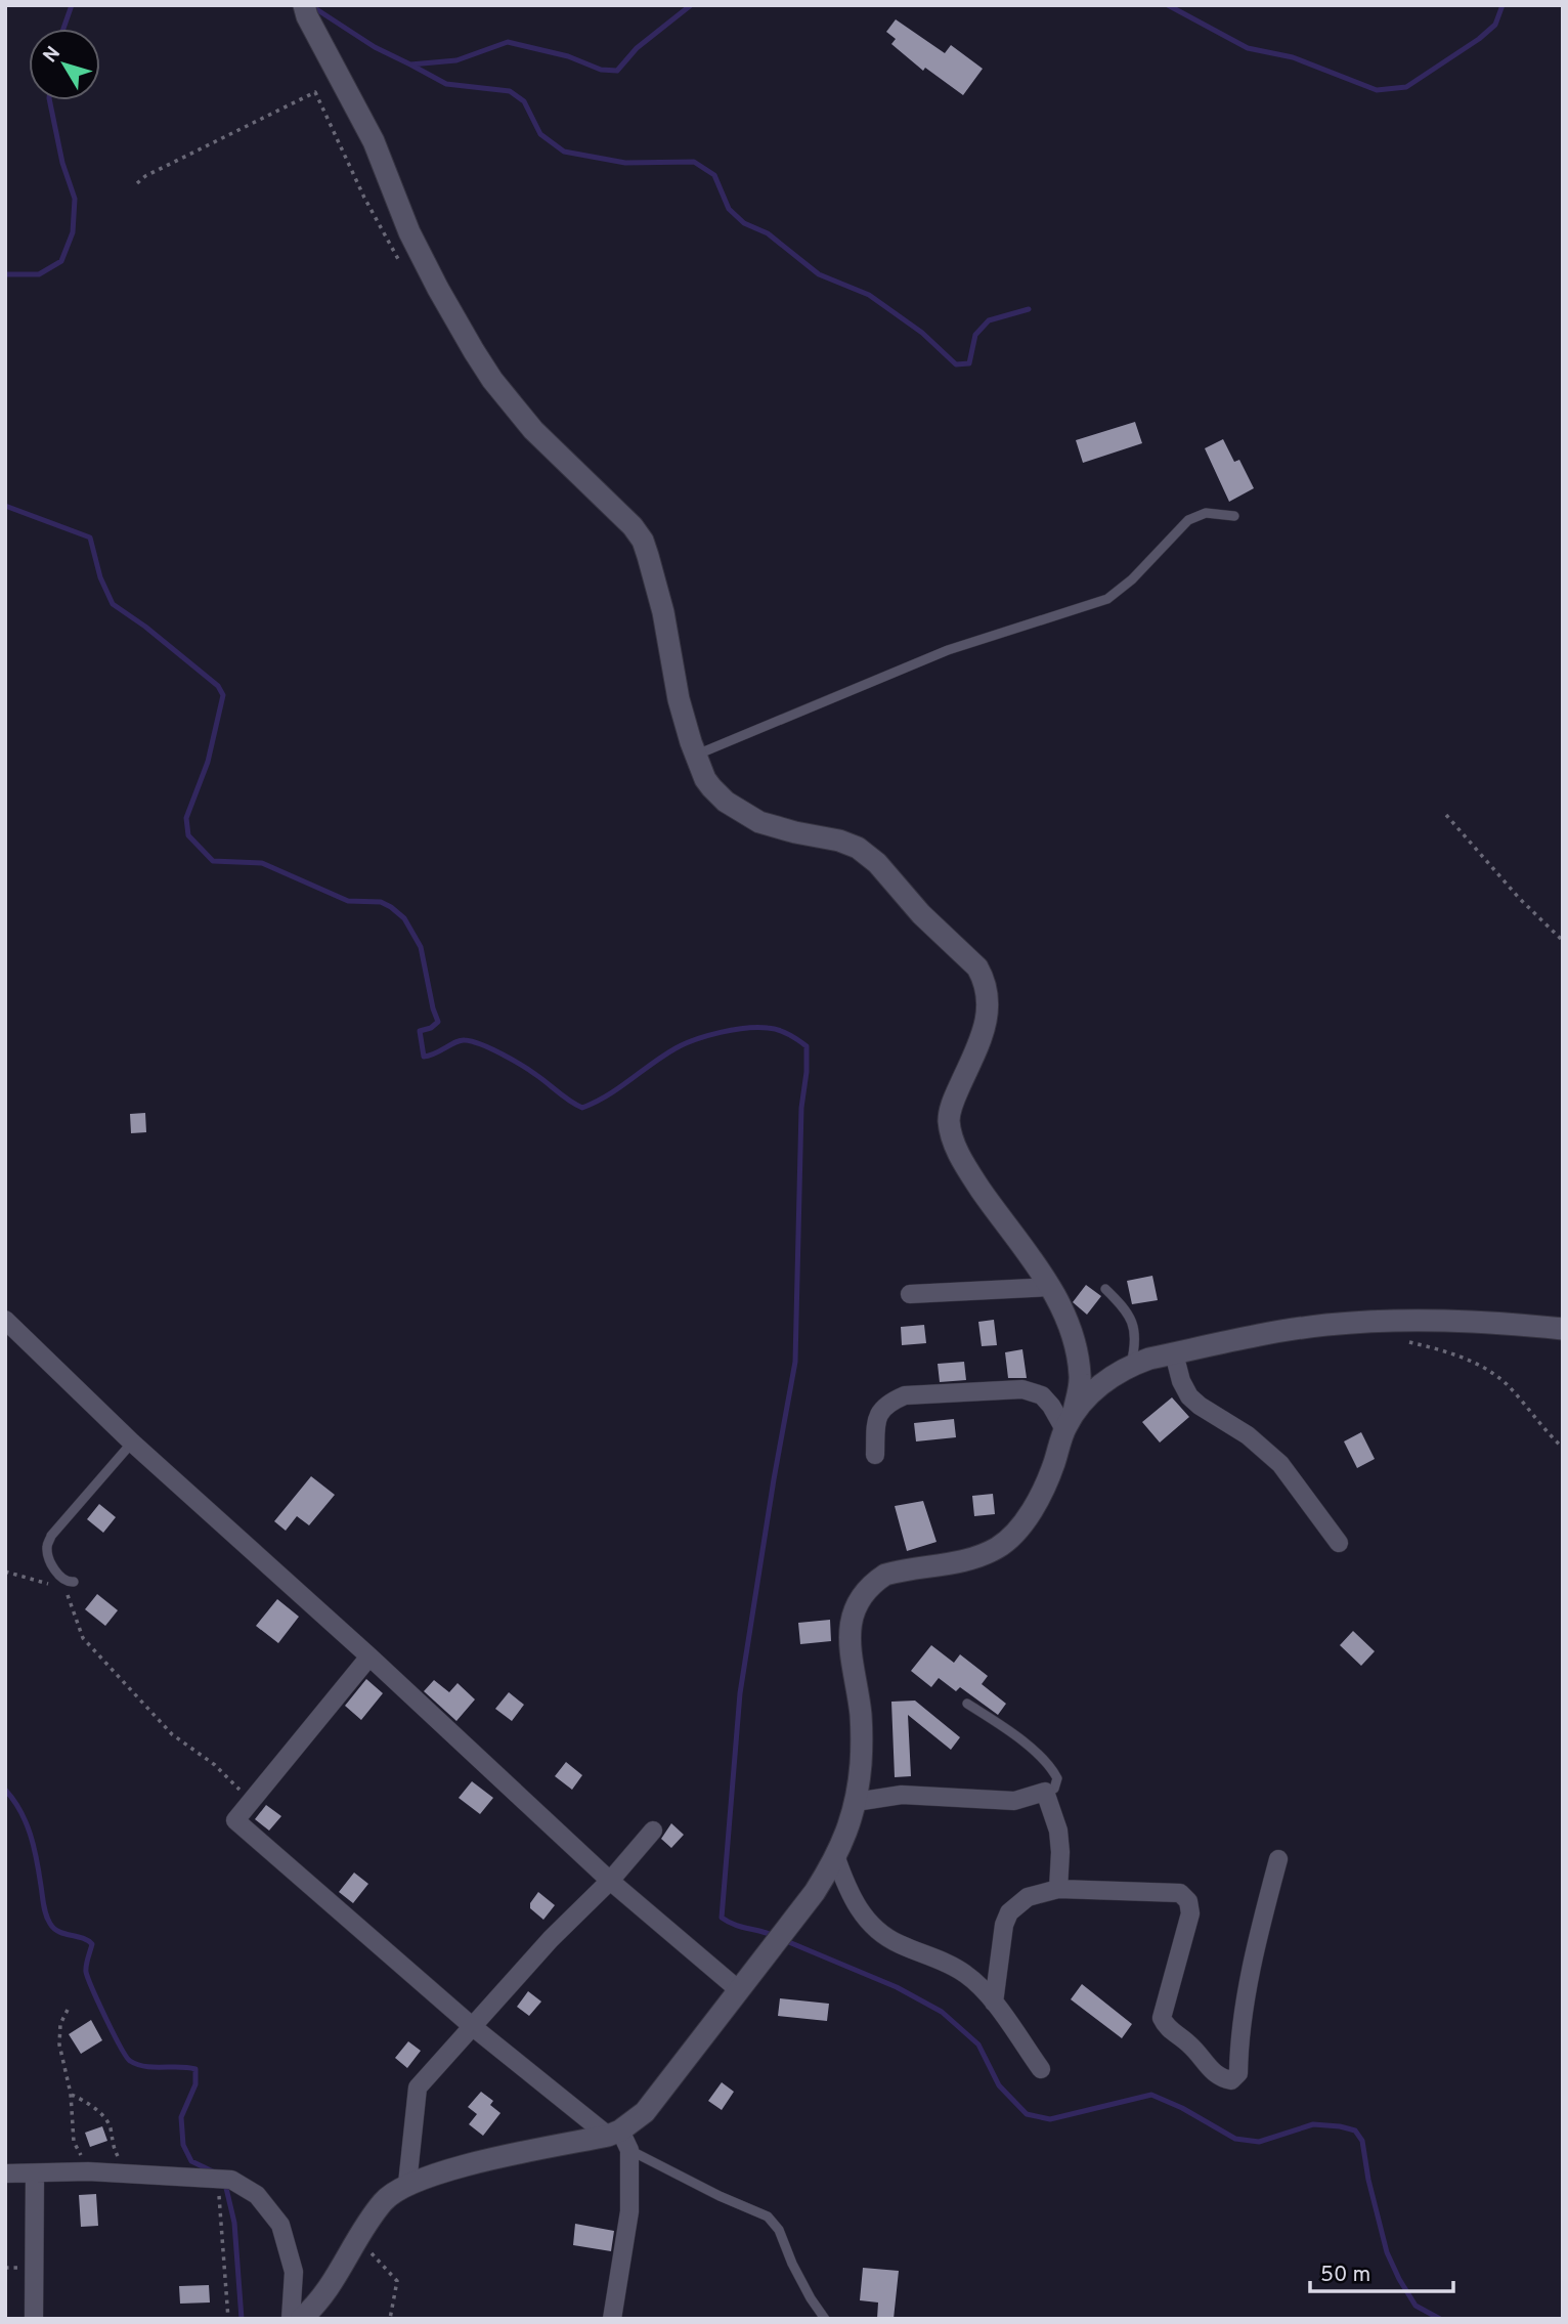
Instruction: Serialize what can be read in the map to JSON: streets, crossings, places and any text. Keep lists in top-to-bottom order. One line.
{"scale_bar":"50 m","north":"top left"}
